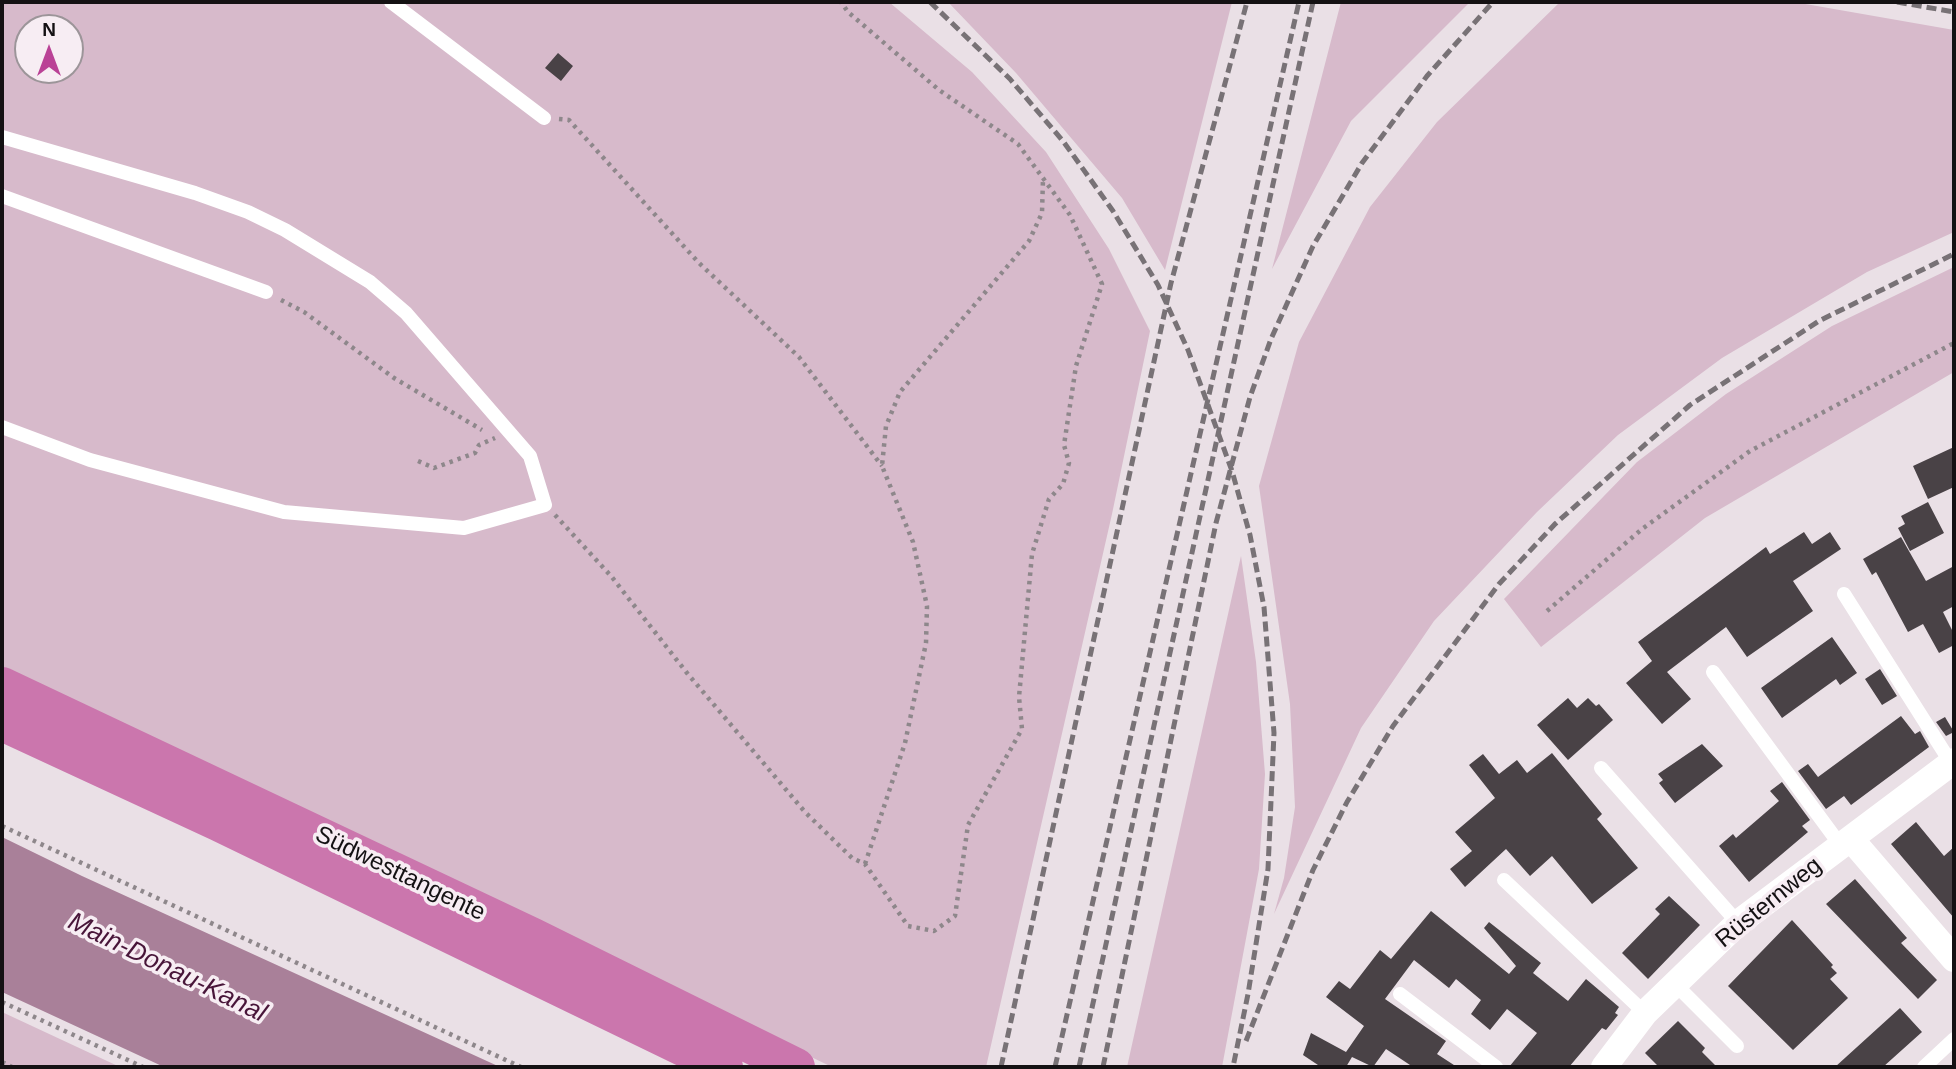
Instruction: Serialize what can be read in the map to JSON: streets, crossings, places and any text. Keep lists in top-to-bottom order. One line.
{"streets":{"highway":["Südwesttangente"],"street":["Rüsternweg"]},"water":["Main-Donau-Kanal"],"north":"top"}
